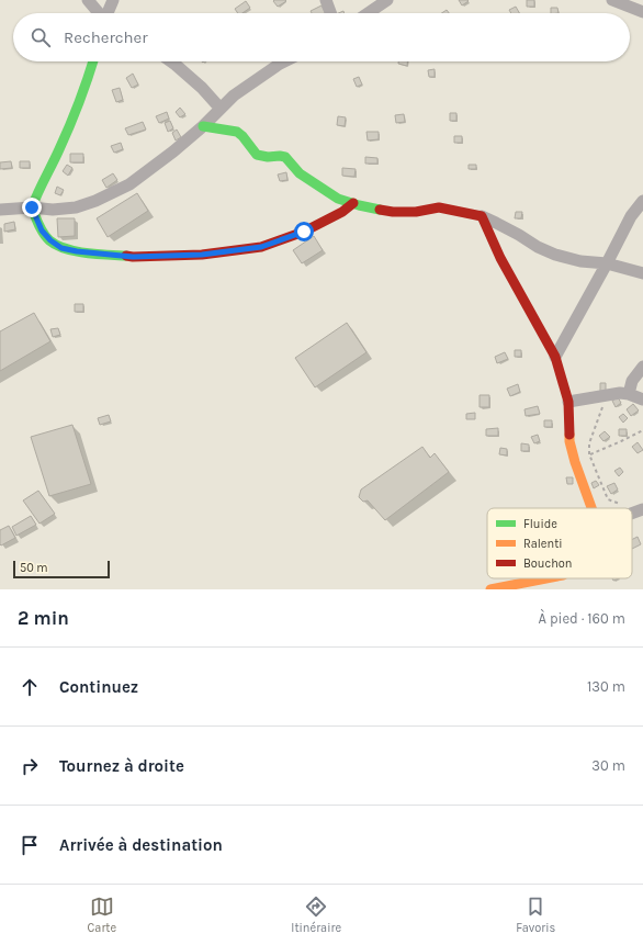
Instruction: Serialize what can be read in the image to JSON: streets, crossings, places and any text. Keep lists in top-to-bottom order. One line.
{"legend":["Fluide","Ralenti","Bouchon"],"scale_bar":"50 m","page":{"search":"Rechercher","scale":"50 m","heading":["2 min","À pied · 160 m"],"list":[["Continuez","130 m"],["Tournez à droite","30 m"],"Arrivée à destination"],"nav":["Carte","Itinéraire","Favoris"]}}
